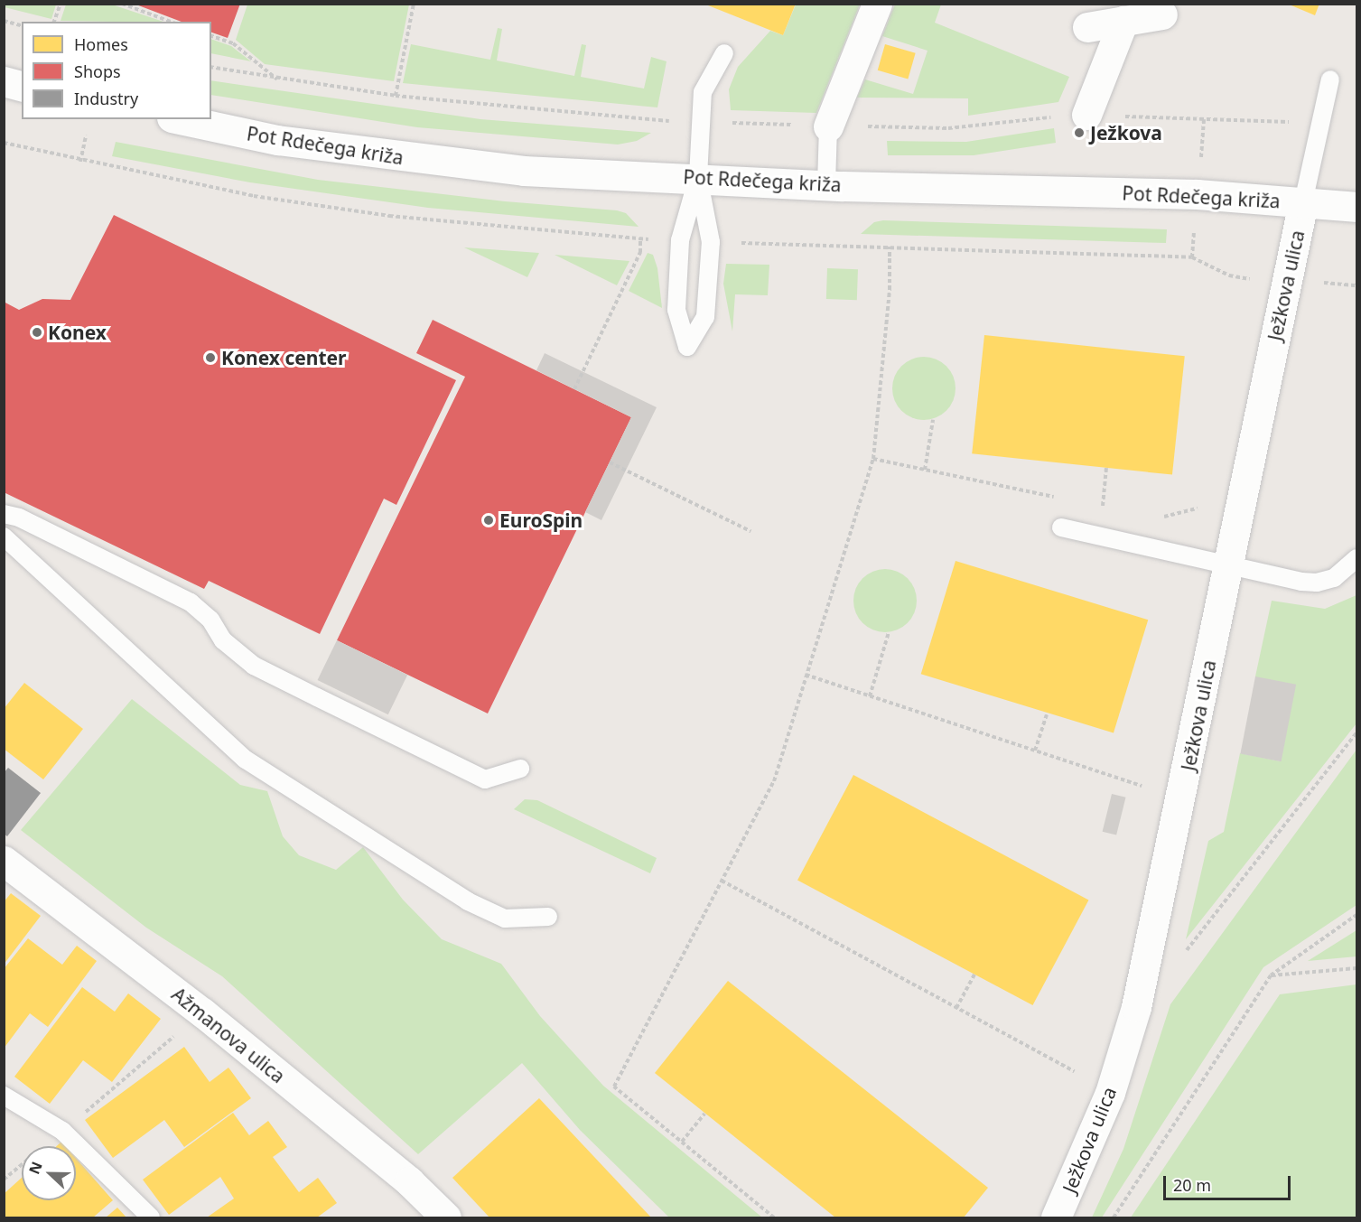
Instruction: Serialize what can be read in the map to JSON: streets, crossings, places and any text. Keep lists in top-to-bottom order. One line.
{"streets":{"street":["Pot Rdečega križa","Ježkova ulica","Ažmanova ulica"]},"crossings":[["Pot Rdečega križa","Ježkova ulica"]],"places":["Ježkova","Konex","Konex center","EuroSpin"],"legend":["Homes","Shops","Industry"],"scale_bar":"20 m","north":"left"}
